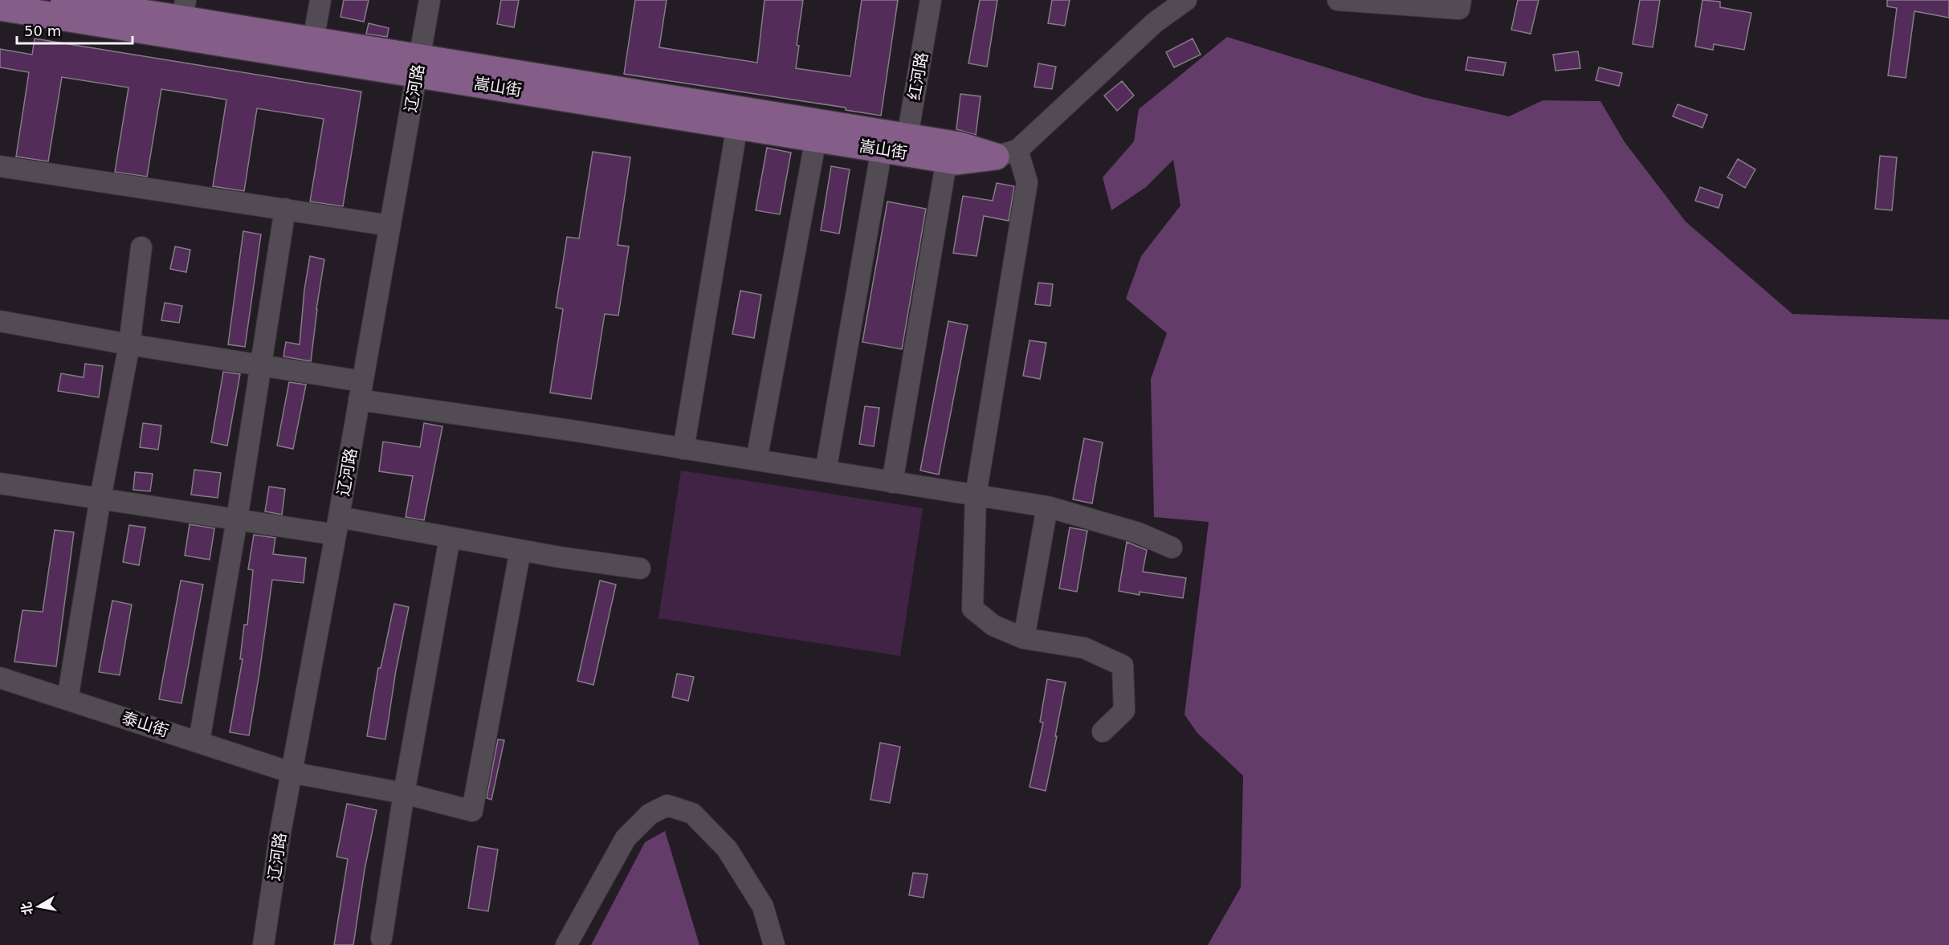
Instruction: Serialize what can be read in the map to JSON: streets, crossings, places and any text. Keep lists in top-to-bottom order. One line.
{"streets":{"main road":["嵩山街"],"street":["红河路","辽河路","泰山街"]},"crossings":[["红河路","嵩山街"],["嵩山街","辽河路"],["辽河路","泰山街"]],"scale_bar":"50 m","north":"left"}
